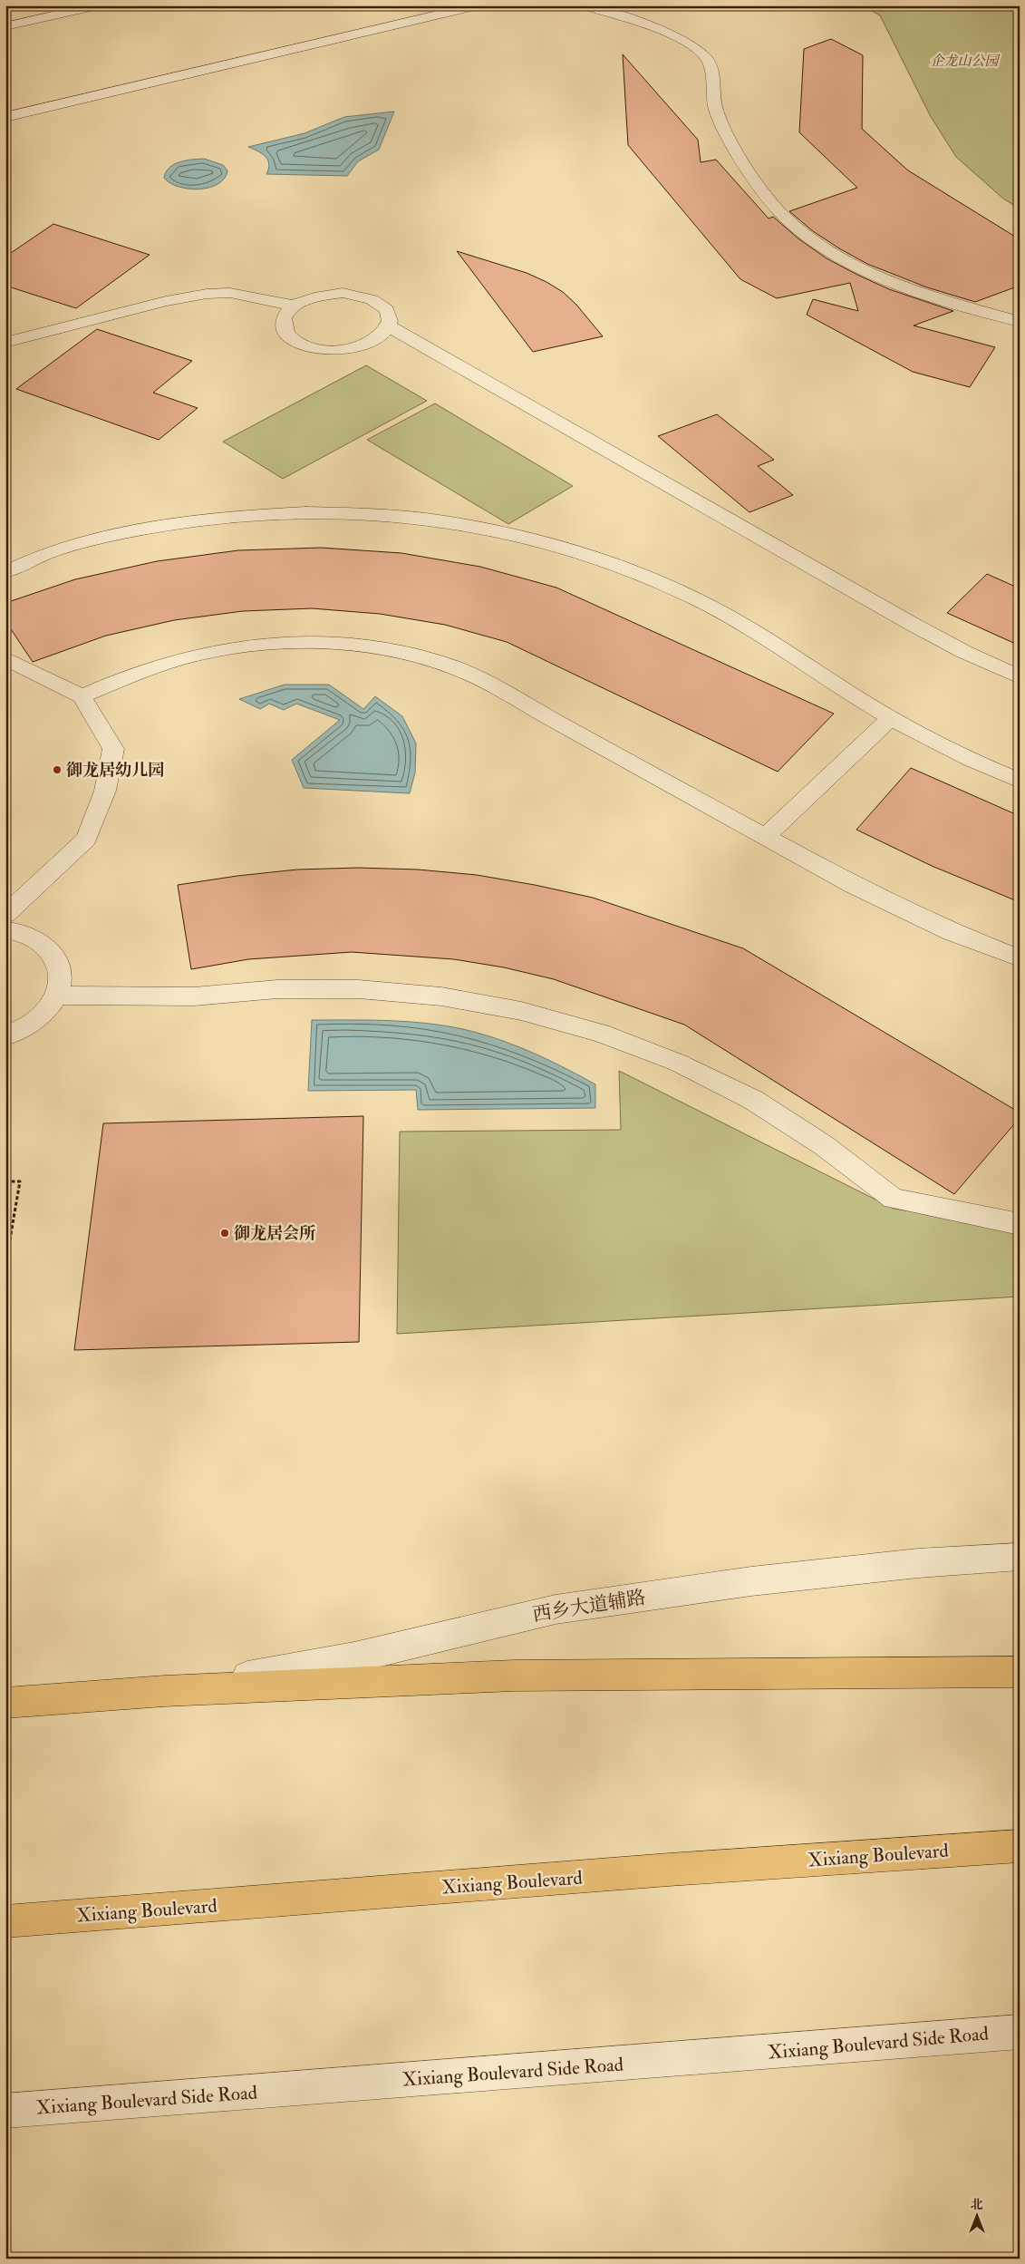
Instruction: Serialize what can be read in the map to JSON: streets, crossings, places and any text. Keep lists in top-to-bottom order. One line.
{"streets":{"main road":["Xixiang Boulevard"],"street":["西乡大道辅路","Xixiang Boulevard Side Road"]},"parks":["企龙山公园"],"places":["御龙居幼儿园","御龙居会所"],"north":"top"}
